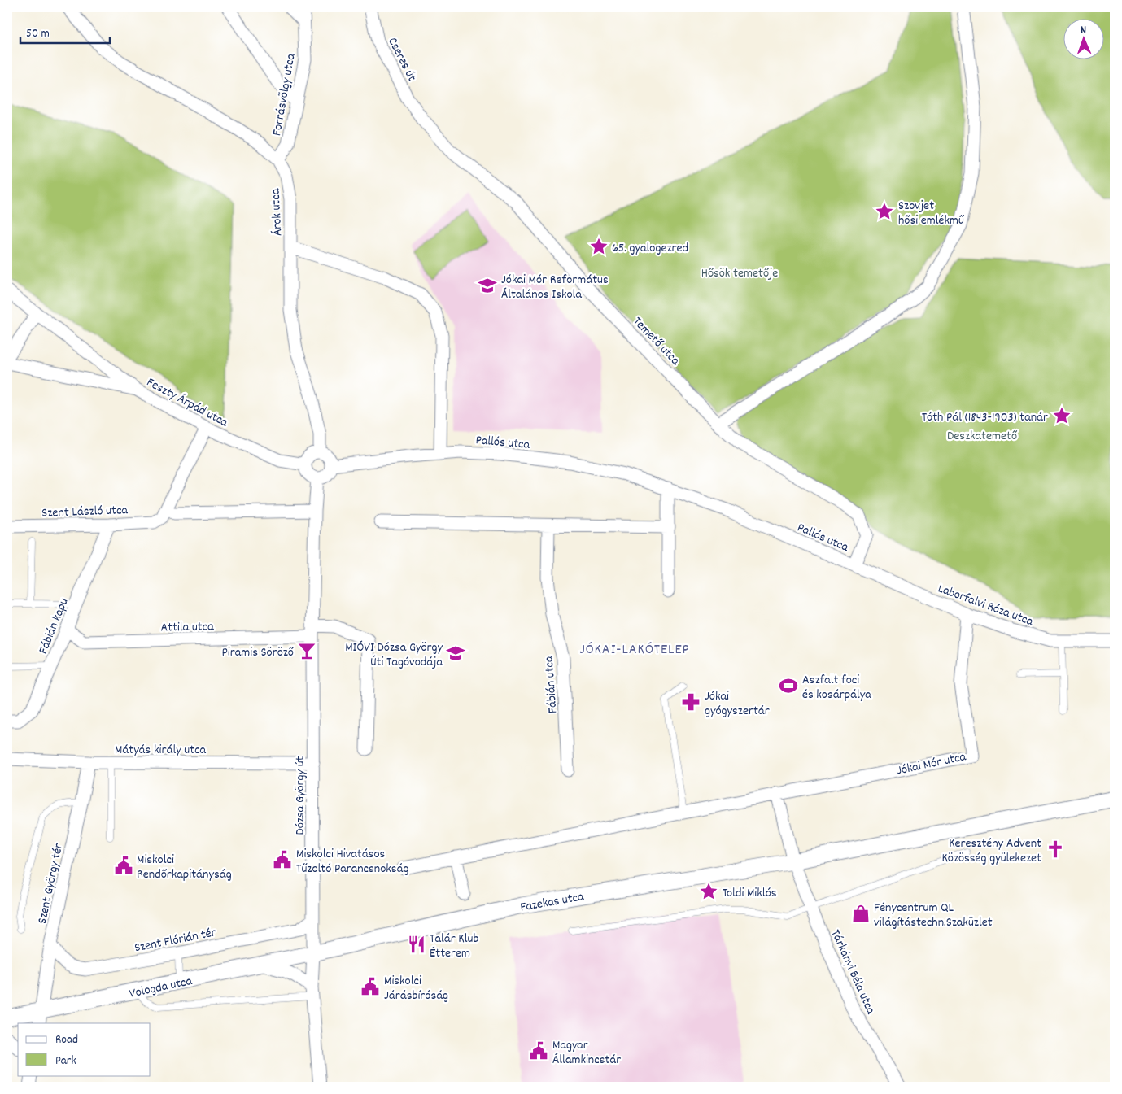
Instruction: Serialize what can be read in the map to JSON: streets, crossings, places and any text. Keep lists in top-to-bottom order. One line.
{"streets":{"street":["Cseres út","Forrásvölgy utca","Árok utca","Temető utca","Feszty Árpád utca","Pallós utca","Szent László utca","Laborfalvi Róza utca","Fábián kapu","Attila utca","Fábián utca","Mátyás király utca","Jókai Mór utca","Dózsa György út","Szent György tér","Fazekas utca","Szent Flórián tér","Tárkányi Béla utca","Vologda utca"]},"crossings":[["Cseres út","Temető utca"],["Forrásvölgy utca","Árok utca"],["Árok utca","Feszty Árpád utca"],["Árok utca","Pallós utca"],["Árok utca","Dózsa György út"],["Temető utca","Pallós utca"],["Temető utca","Laborfalvi Róza utca"],["Feszty Árpád utca","Pallós utca"],["Feszty Árpád utca","Dózsa György út"],["Pallós utca","Laborfalvi Róza utca"],["Pallós utca","Dózsa György út"],["Szent László utca","Fábián kapu"],["Szent László utca","Dózsa György út"],["Laborfalvi Róza utca","Jókai Mór utca"],["Fábián kapu","Attila utca"],["Attila utca","Dózsa György út"],["Mátyás király utca","Dózsa György út"],["Mátyás király utca","Szent György tér"],["Jókai Mór utca","Tárkányi Béla utca"],["Dózsa György út","Fazekas utca"],["Dózsa György út","Szent Flórián tér"],["Dózsa György út","Vologda utca"],["Szent György tér","Szent Flórián tér"],["Szent György tér","Vologda utca"],["Fazekas utca","Tárkányi Béla utca"],["Fazekas utca","Vologda utca"]],"districts":["JÓKAI-LAKÓTELEP"],"parks":["Hősök temetője","Deszkatemető"],"places":{"place":["Szovjet hősi emlékmű","65. gyalogezred","Tóth Pál (1843-1903) tanár","Toldi Miklós"],"school or university":["Jókai Mór Református Általános Iskola","MIÓVI Dózsa György Úti Tagóvodája"],"bar":["Piramis Söröző"],"sports":["Aszfalt foci és kosárpálya"],"pharmacy":["Jókai gyógyszertár"],"church":["Keresztény Advent Közösség gyülekezet"],"public building":["Miskolci Hivatásos Tűzoltó Parancsnokság","Miskolci Rendőrkapitányság","Miskolci Járásbíróság","Magyar Államkincstár"],"shop":["Fénycentrum QL világítástechn.Szaküzlet"],"restaurant":["Talár Klub Étterem"]},"legend":["Road","Park"],"scale_bar":"50 m","north":"top"}
